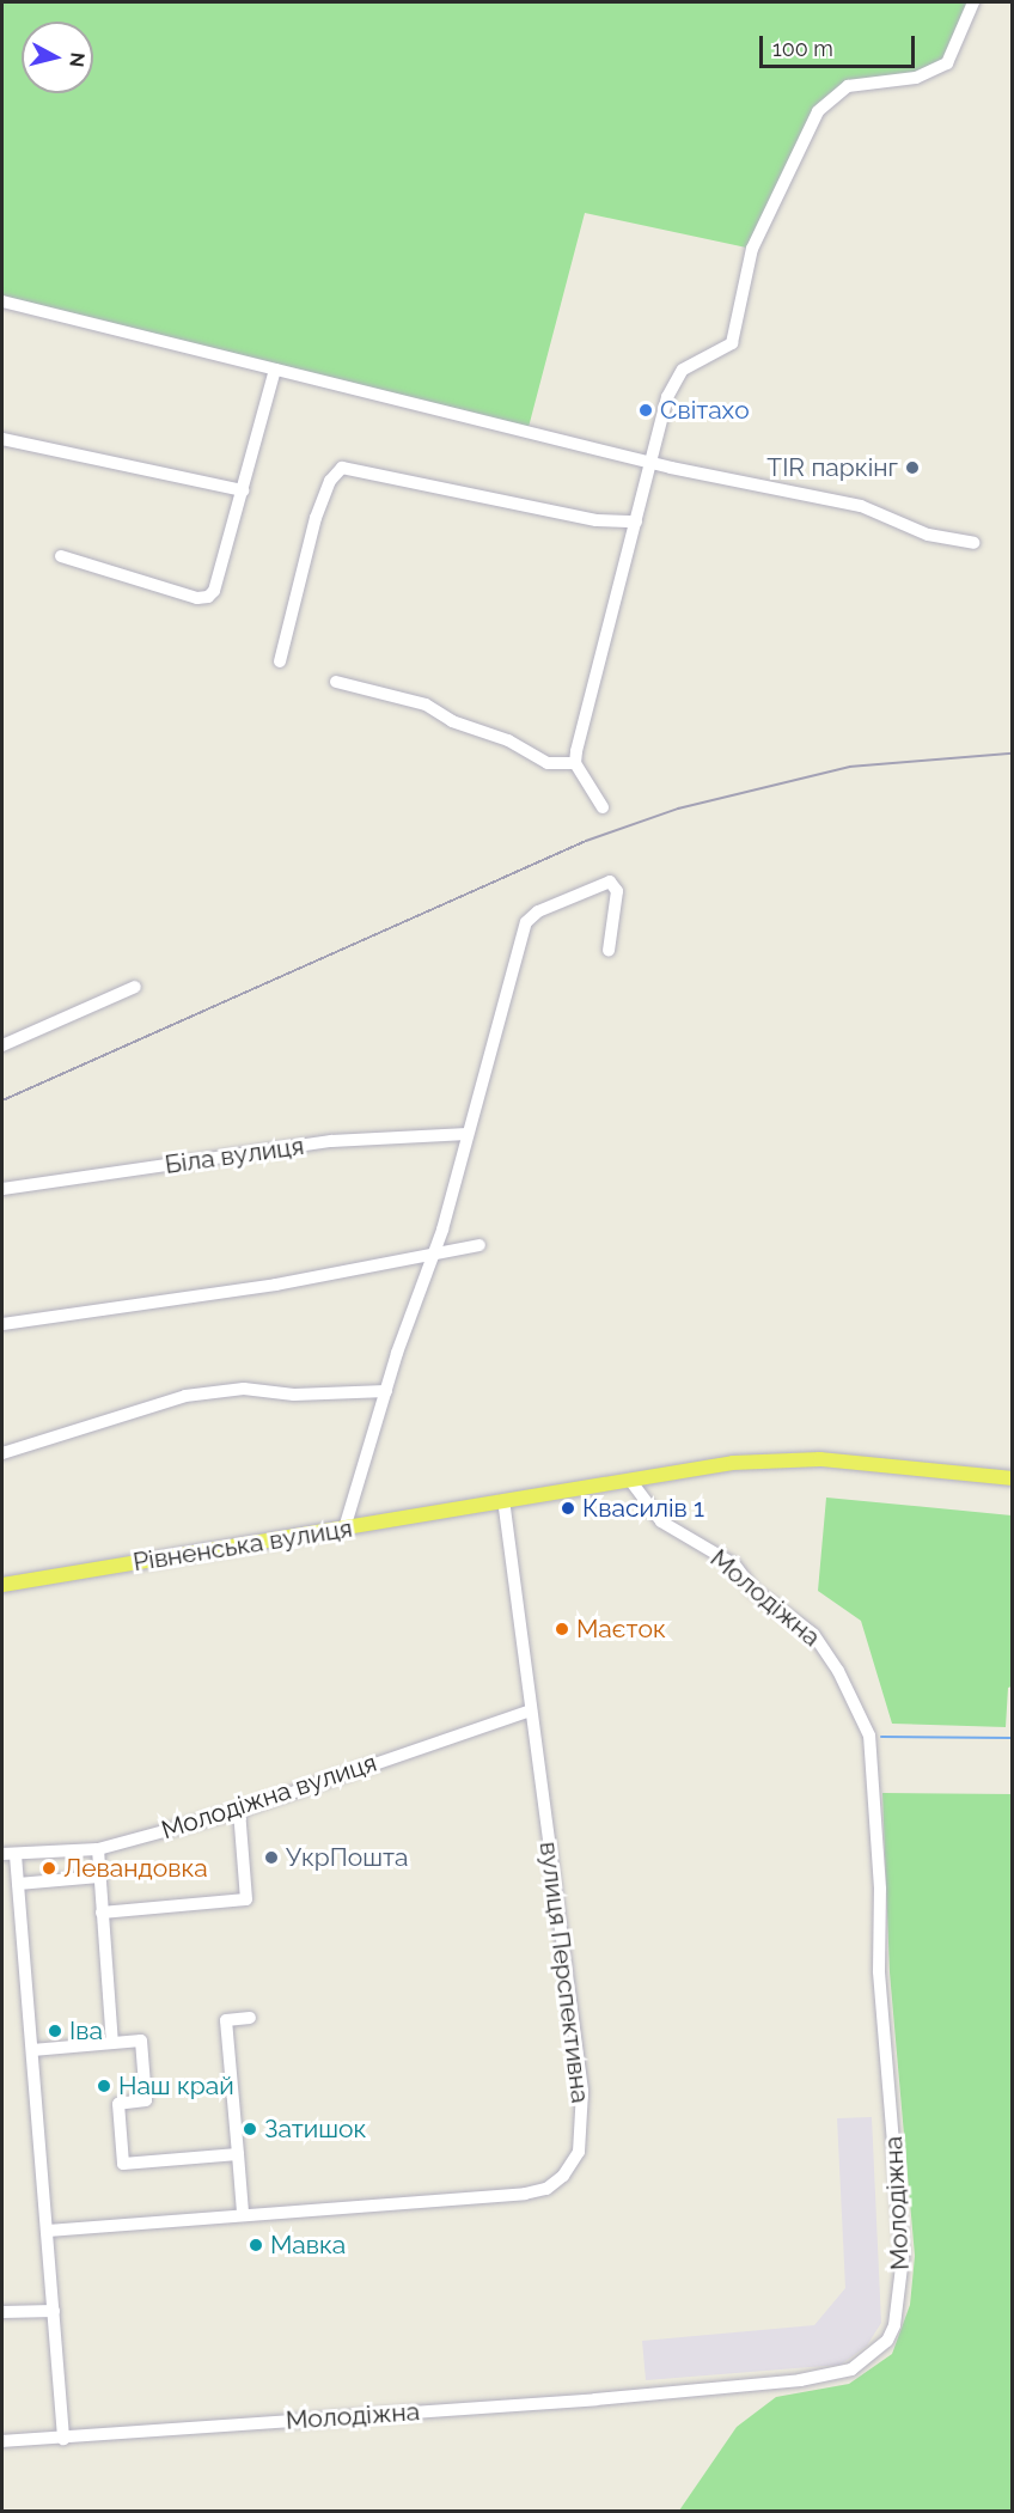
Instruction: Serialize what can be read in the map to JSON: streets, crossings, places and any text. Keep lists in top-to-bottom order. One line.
{"streets":{"main road":["Рівненська вулиця"],"street":["Біла вулиця","Молодіжна","Молодіжна вулиця","вулиця Перспективна"]},"crossings":[["Рівненська вулиця","Молодіжна"],["Рівненська вулиця","вулиця Перспективна"],["Молодіжна вулиця","вулиця Перспективна"]],"places":["Світахо","TIR паркінг","Квасилів 1","Маєток","УкрПошта","Левандовка","Іва","Наш край","Затишок","Мавка"],"scale_bar":"100 m","north":"right"}
